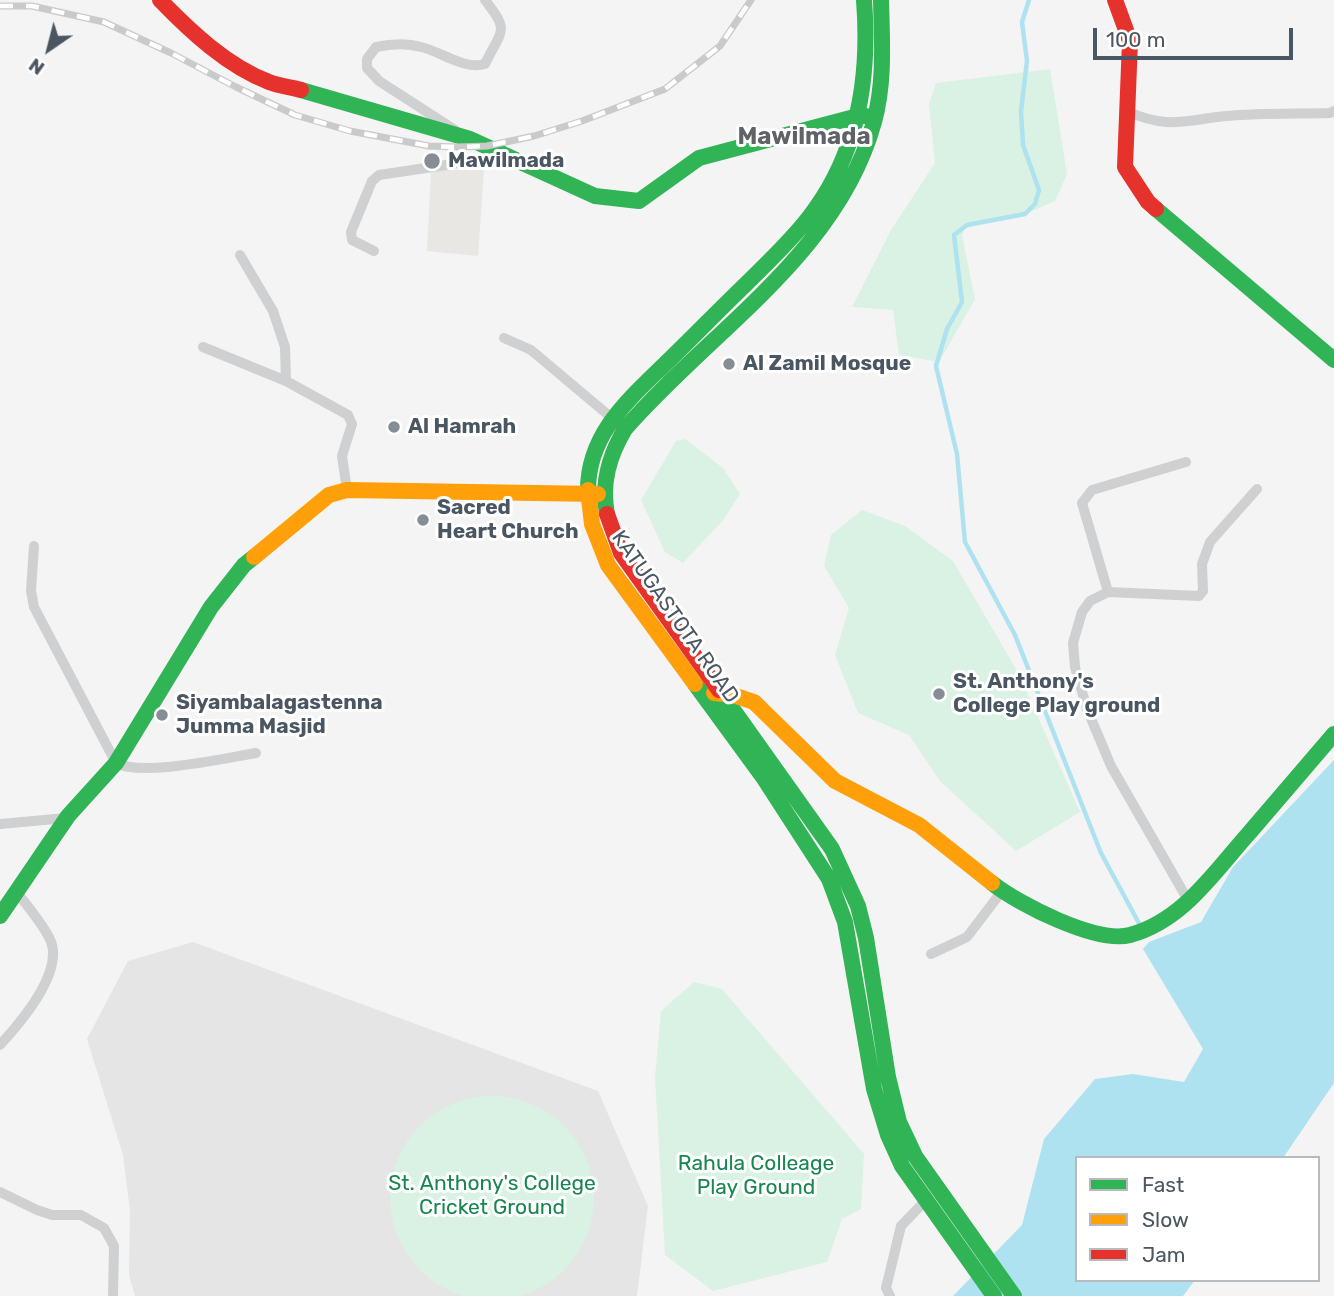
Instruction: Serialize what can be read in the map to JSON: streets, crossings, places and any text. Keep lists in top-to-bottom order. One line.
{"streets":{"main road":["KATUGASTOTA ROAD"]},"districts":["Mawilmada"],"parks":["Rahula Colleage Play Ground","St. Anthony's College Cricket Ground"],"places":["Mawilmada","Al Zamil Mosque","Al Hamrah","Sacred Heart Church","St. Anthony's College Play ground","Siyambalagastenna Jumma Masjid"],"legend":["Fast","Slow","Jam"],"scale_bar":"100 m","north":"bottom left"}
